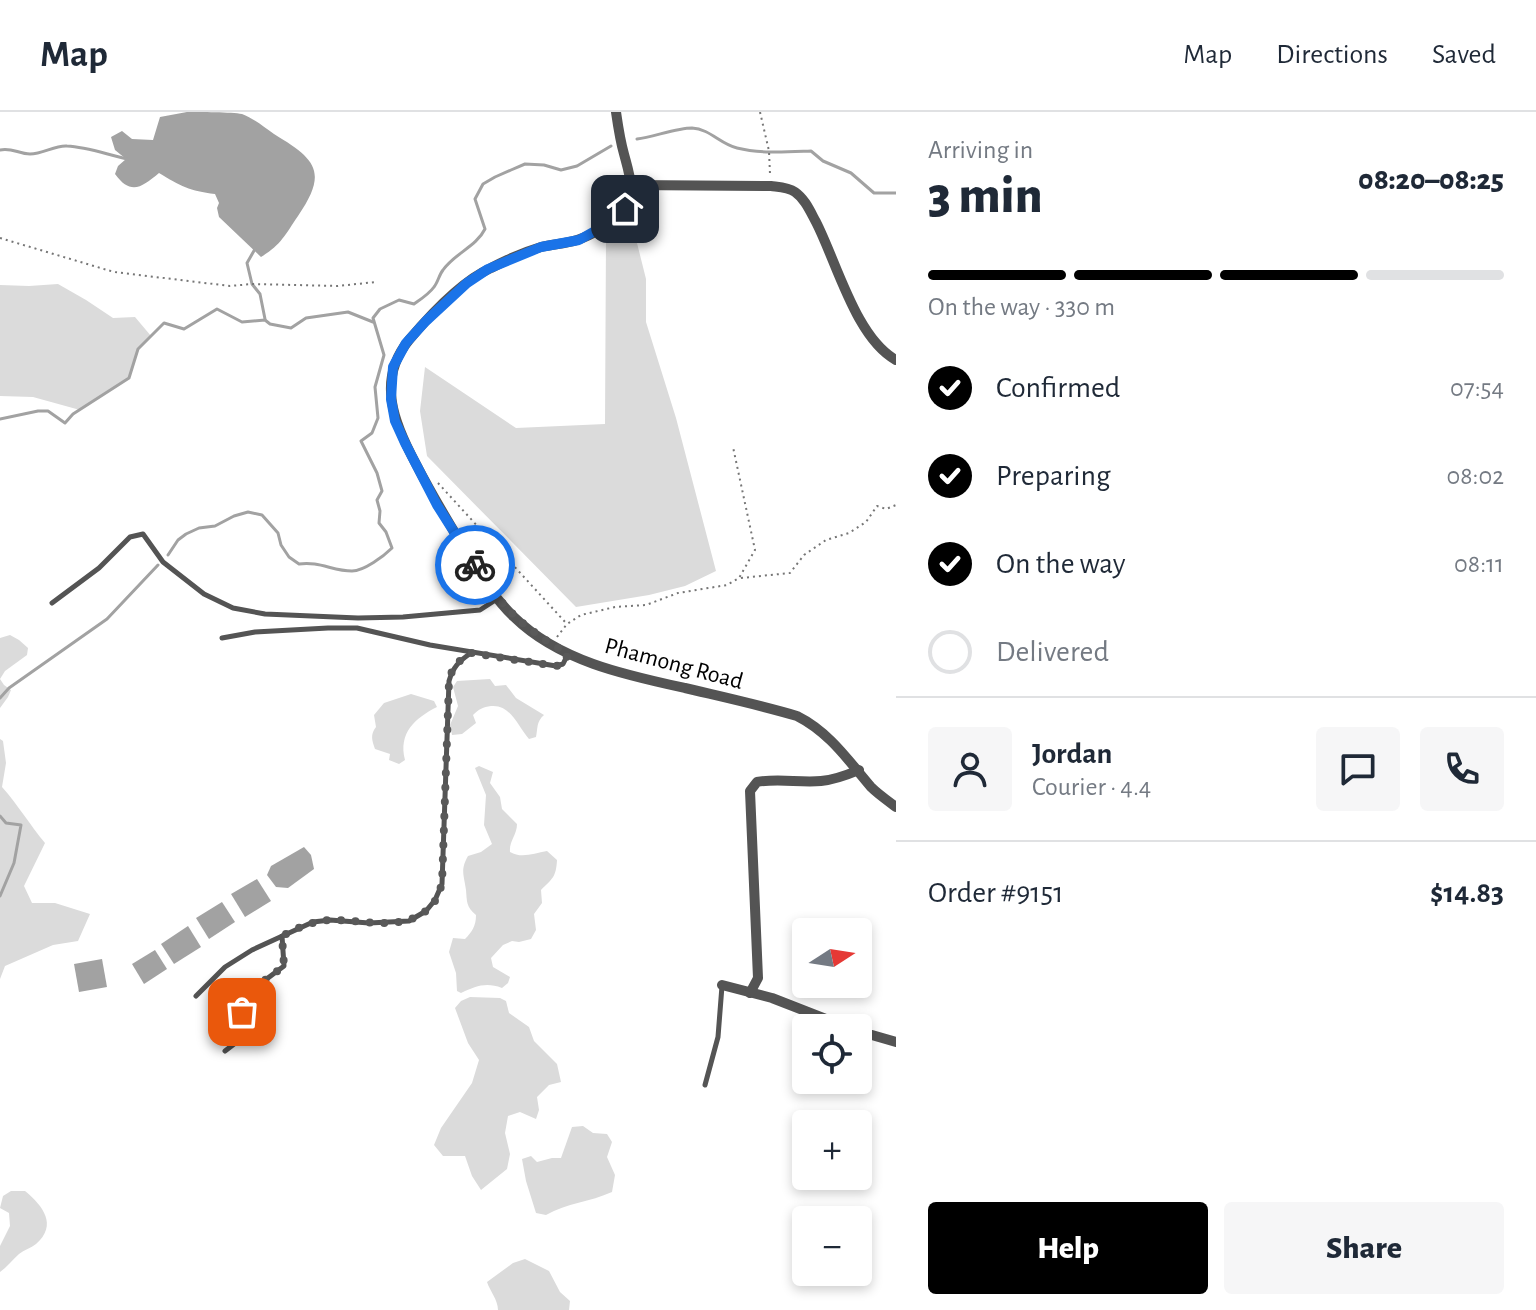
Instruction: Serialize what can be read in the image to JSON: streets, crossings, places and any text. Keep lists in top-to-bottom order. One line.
{"streets":{"street":["Phamong Road"]},"north":"right","page":{"header":"Map","nav":["Map","Directions","Saved"],"heading":["3 min","Arriving in","08:20–08:25"],"panel":["Jordan","Courier · 4.4","Order #9151","$14.83"],"bar":"On the way · 330 m","list":[["Confirmed","07:54"],["Preparing","08:02"],["On the way","08:11"],"Delivered"],"map_buttons":["+","−"],"buttons":["Help","Share"]}}
